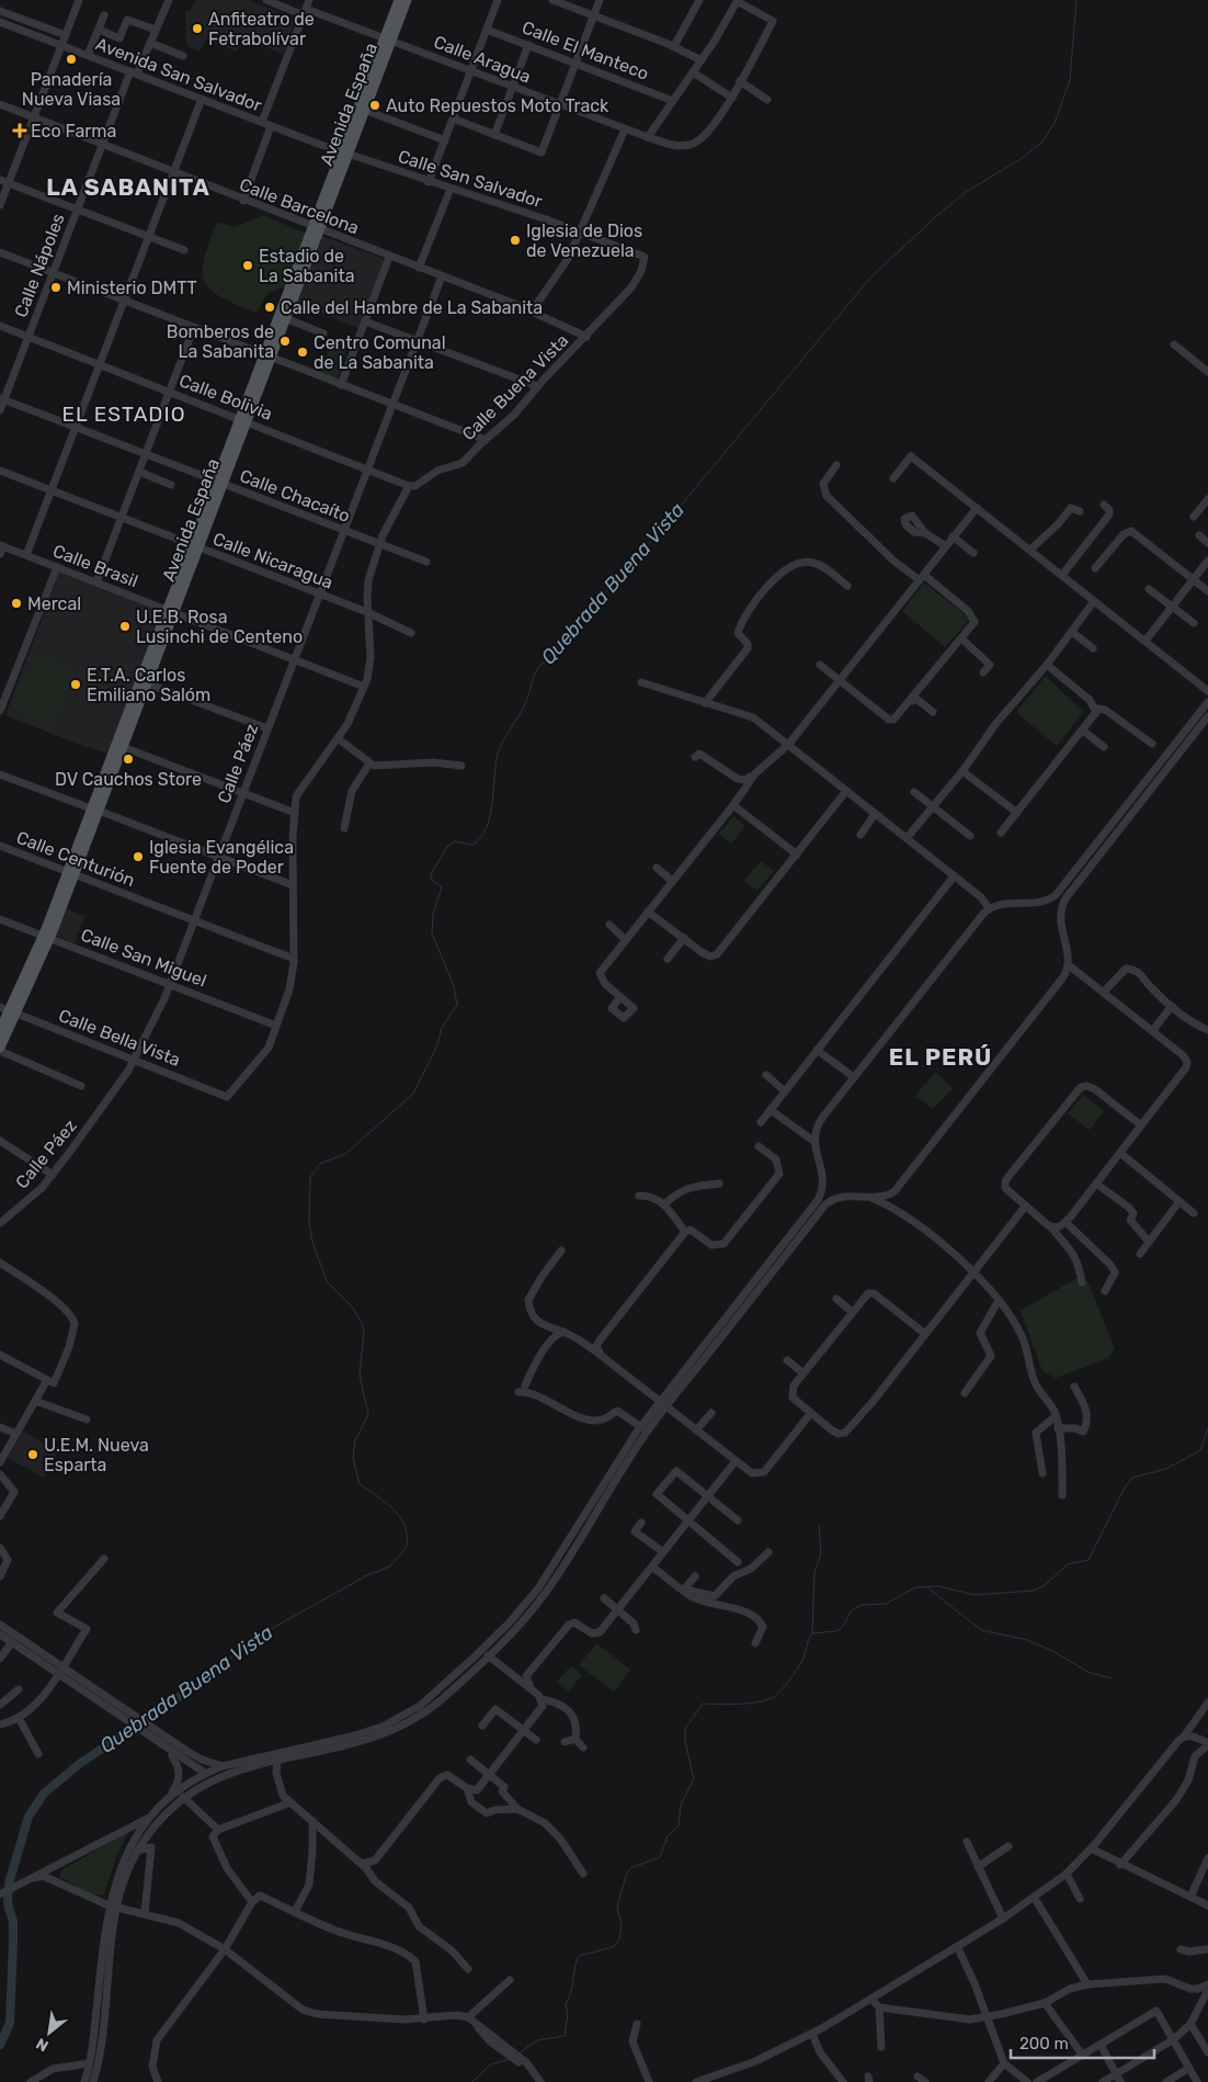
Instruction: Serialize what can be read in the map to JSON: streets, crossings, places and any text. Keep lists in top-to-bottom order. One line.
{"streets":{"main road":["Avenida España"],"street":["Calle El Manteco","Calle Aragua","Avenida San Salvador","Calle San Salvador","Calle Barcelona","Calle Nápoles","Calle Buena Vista","Calle Bolivia","Calle Chacaíto","Calle Nicaragua","Calle Brasil","Calle Páez","Calle Centurión","Calle San Miguel","Calle Bella Vista"]},"crossings":[["Calle Aragua","Avenida España"],["Avenida San Salvador","Avenida España"],["Avenida San Salvador","Calle San Salvador"],["Avenida San Salvador","Calle Nápoles"],["Avenida España","Calle San Salvador"],["Avenida España","Calle Barcelona"],["Avenida España","Calle Bolivia"],["Avenida España","Calle Chacaíto"],["Avenida España","Calle Nicaragua"],["Avenida España","Calle Brasil"],["Avenida España","Calle Centurión"],["Avenida España","Calle San Miguel"],["Avenida España","Calle Bella Vista"],["Calle San Salvador","Calle Buena Vista"],["Calle Barcelona","Calle Nápoles"],["Calle Barcelona","Calle Buena Vista"],["Calle Barcelona","Calle Páez"],["Calle Nápoles","Calle Bolivia"],["Calle Nápoles","Calle Chacaíto"],["Calle Buena Vista","Calle Bolivia"],["Calle Bolivia","Calle Páez"],["Calle Chacaíto","Calle Páez"],["Calle Nicaragua","Calle Páez"],["Calle Brasil","Calle Páez"],["Calle Páez","Calle Centurión"],["Calle Páez","Calle San Miguel"],["Calle Páez","Calle Bella Vista"],["Calle San Miguel","Calle Bella Vista"]],"districts":["LA SABANITA","EL ESTADIO","EL PERÚ"],"water":["Quebrada Buena Vista"],"places":{"other":["Anfiteatro de Fetrabolívar","Panadería Nueva Viasa","Auto Repuestos Moto Track","Iglesia de Dios de Venezuela","Estadio de La Sabanita","Ministerio DMTT","Calle del Hambre de La Sabanita","Bomberos de La Sabanita","Centro Comunal de La Sabanita","Mercal","U.E.B. Rosa Lusinchi de Centeno","E.T.A. Carlos Emiliano Salóm","DV Cauchos Store","Iglesia Evangélica Fuente de Poder","U.E.M. Nueva Esparta"],"health":["Eco Farma"]},"scale_bar":"200 m","north":"bottom left"}
